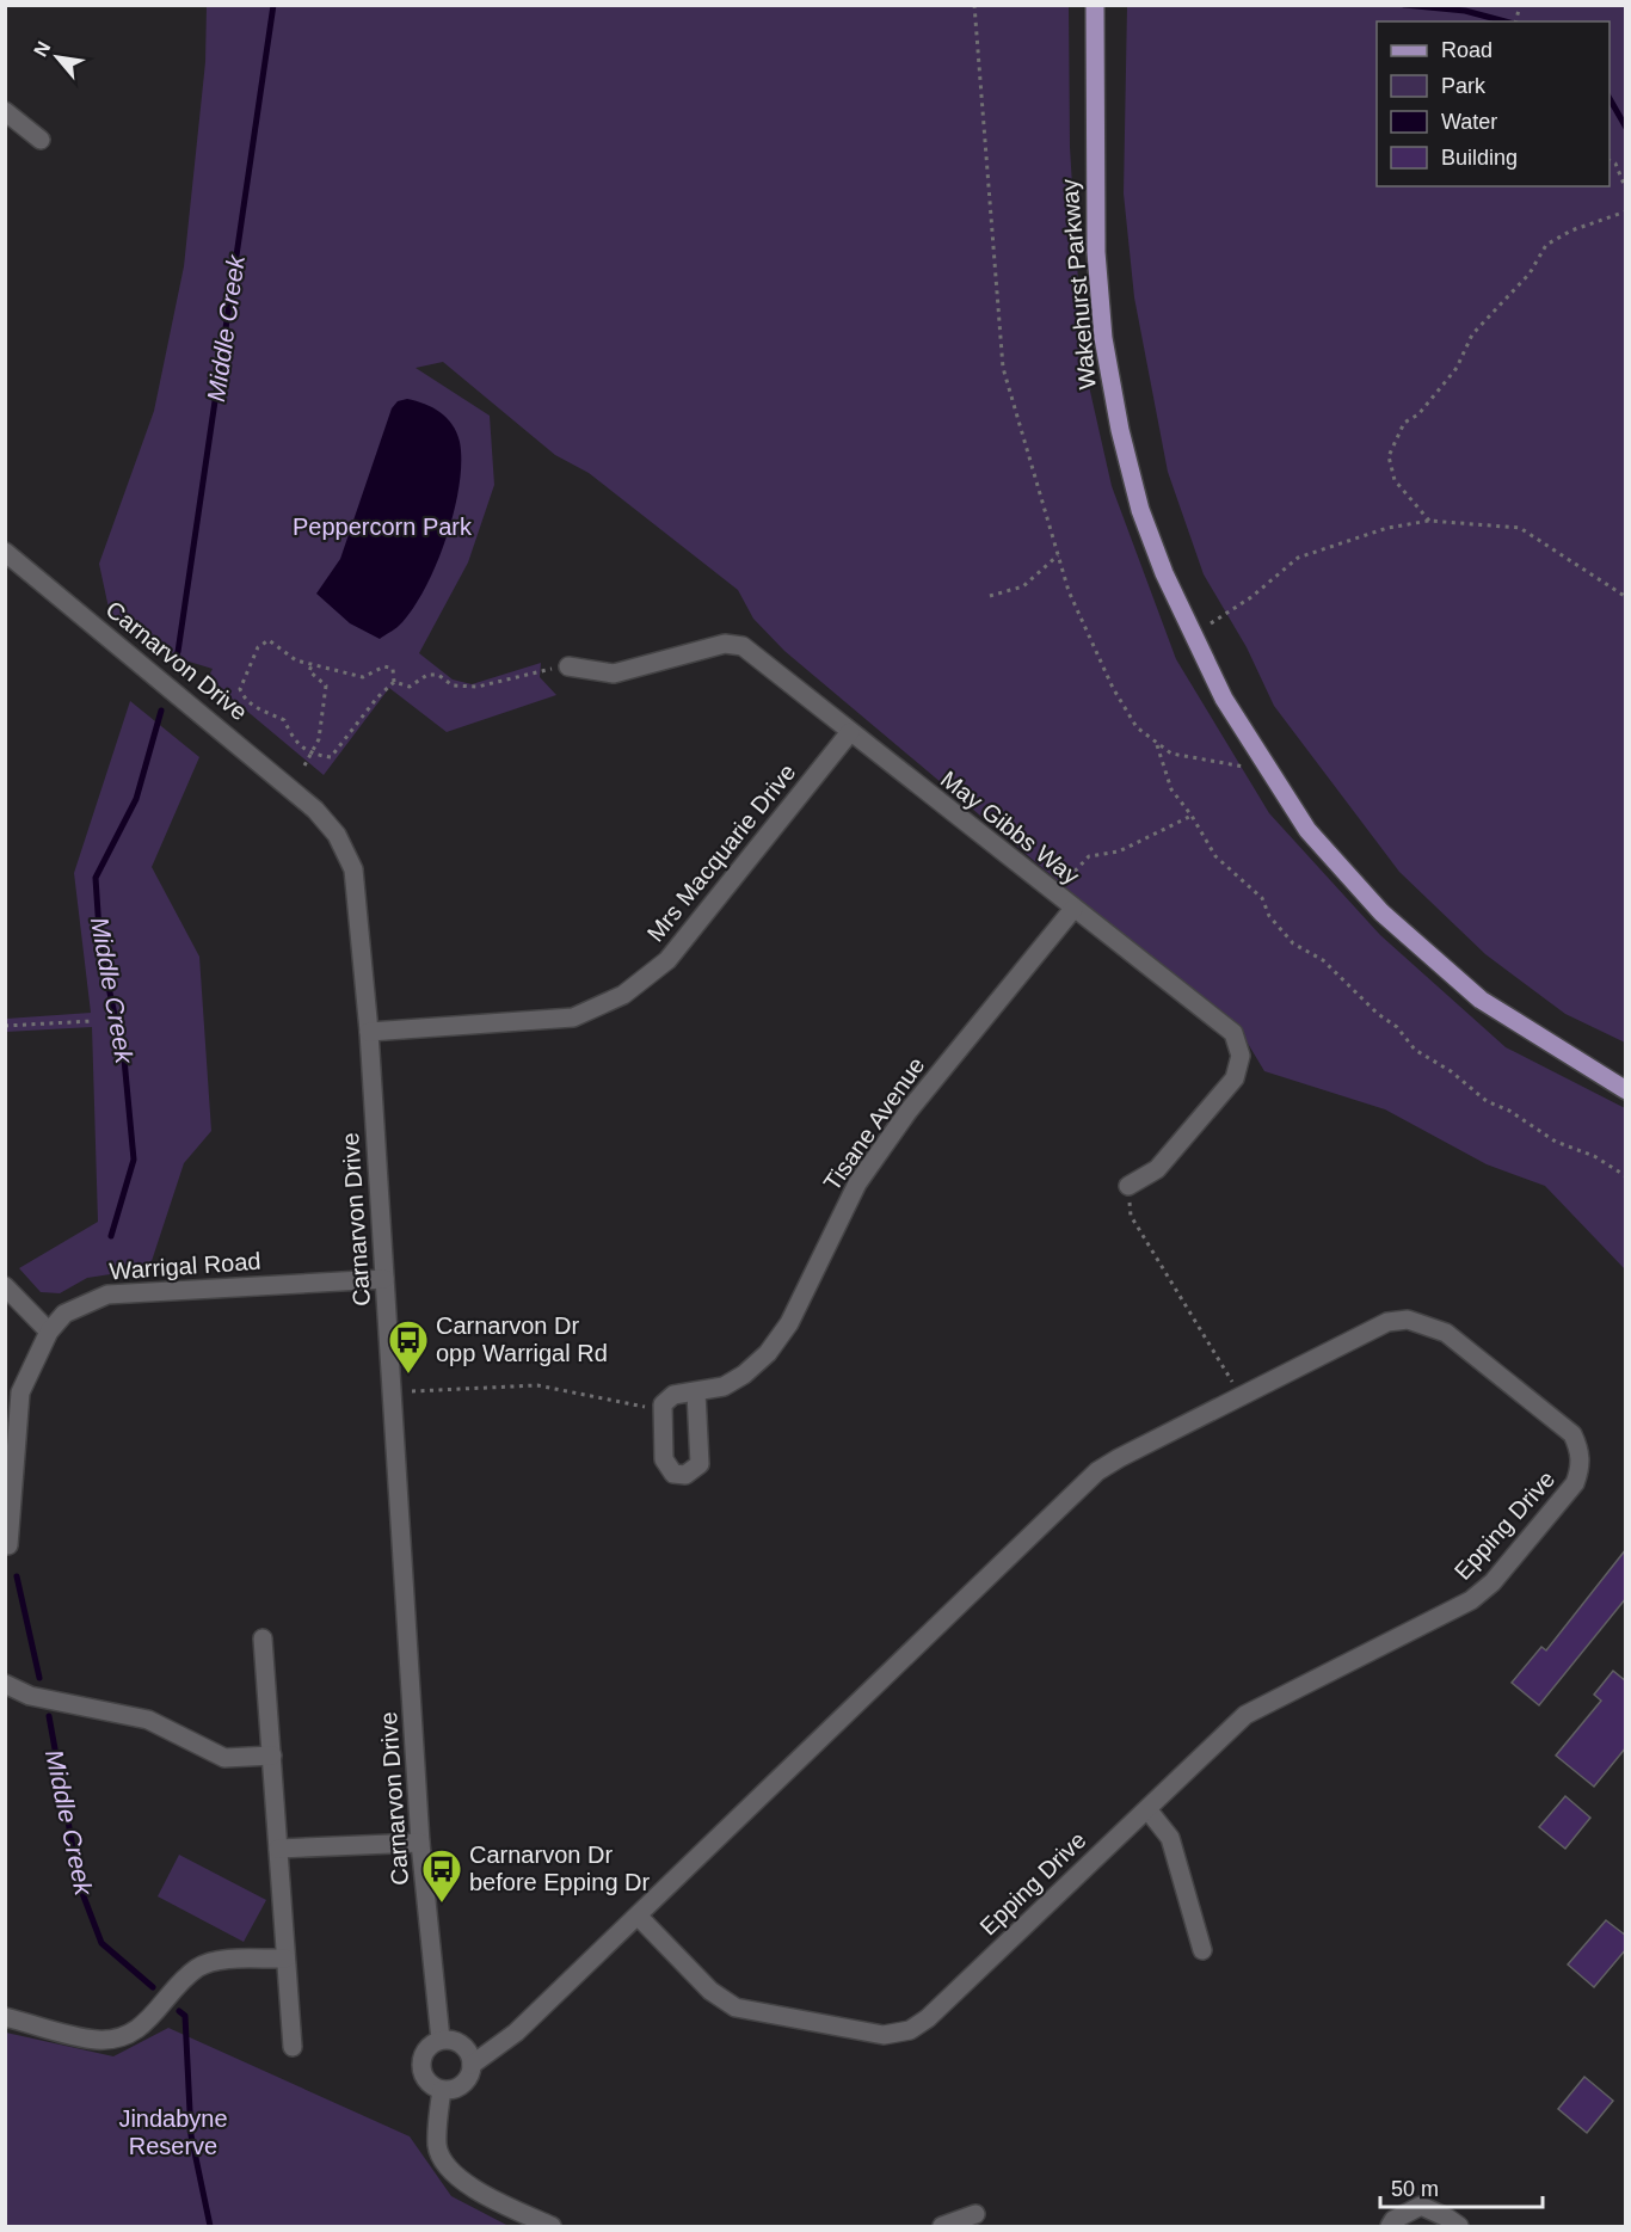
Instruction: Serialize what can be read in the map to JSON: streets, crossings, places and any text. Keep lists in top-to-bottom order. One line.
{"streets":{"main road":["Wakehurst Parkway"],"street":["Carnarvon Drive","May Gibbs Way","Mrs Macquarie Drive","Tisane Avenue","Warrigal Road","Epping Drive"]},"crossings":[["Carnarvon Drive","Mrs Macquarie Drive"],["Carnarvon Drive","Warrigal Road"],["Carnarvon Drive","Epping Drive"],["May Gibbs Way","Mrs Macquarie Drive"],["May Gibbs Way","Tisane Avenue"]],"water":["Middle Creek"],"parks":["Peppercorn Park","Jindabyne Reserve"],"places":{"bus stop":["Carnarvon Dr opp Warrigal Rd","Carnarvon Dr before Epping Dr"]},"legend":["Road","Park","Water","Building"],"scale_bar":"50 m","north":"top left"}
